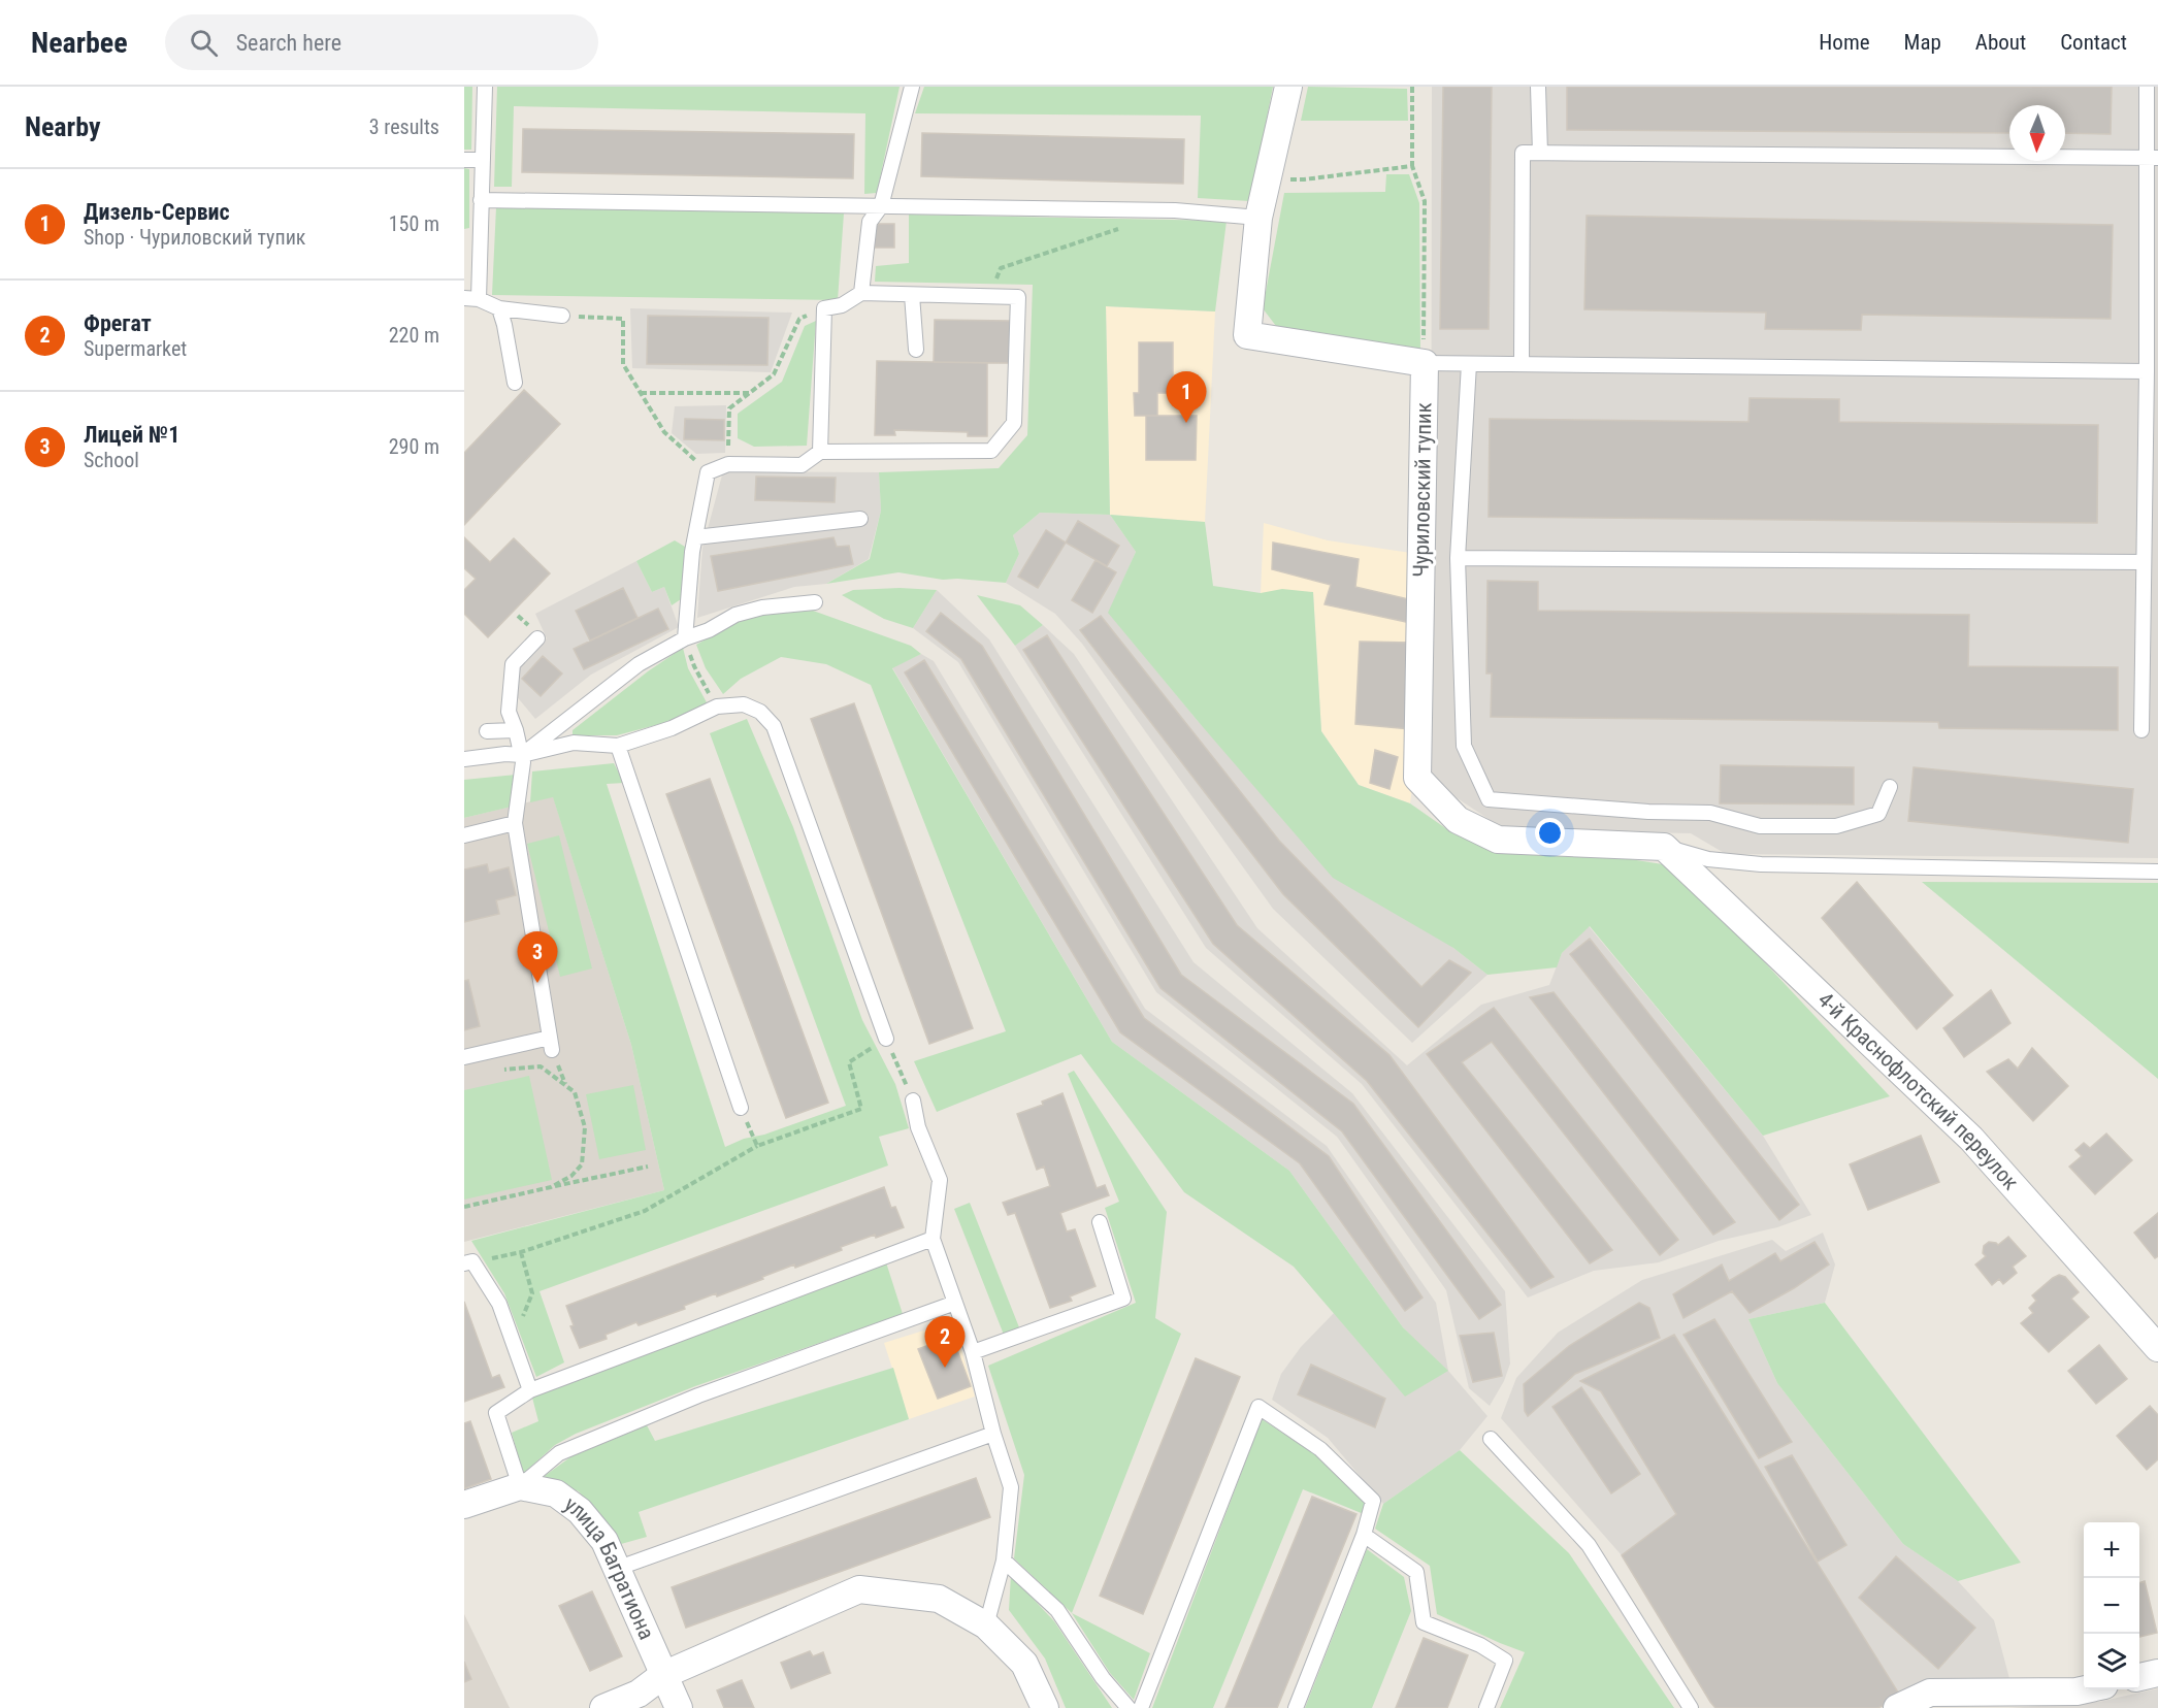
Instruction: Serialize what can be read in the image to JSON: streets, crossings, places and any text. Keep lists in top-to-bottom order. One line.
{"streets":{"street":["Чуриловский тупик","4-й Краснофлотский переулок","улица Багратиона"]},"crossings":[["Чуриловский тупик","4-й Краснофлотский переулок"]],"north":"bottom","page":{"header":"Nearbee","search":"Search here","nav":["Home","Map","About","Contact"],"heading":["Nearby","3 results"],"list":[{"mark":"1","name":"Дизель-Сервис","note":"Shop · Чуриловский тупик","value":"150 m"},{"mark":"2","name":"Фрегат","note":"Supermarket","value":"220 m"},{"mark":"3","name":"Лицей №1","note":"School","value":"290 m"}],"pins":["1","3","2"],"map_buttons":["+","−"]}}
